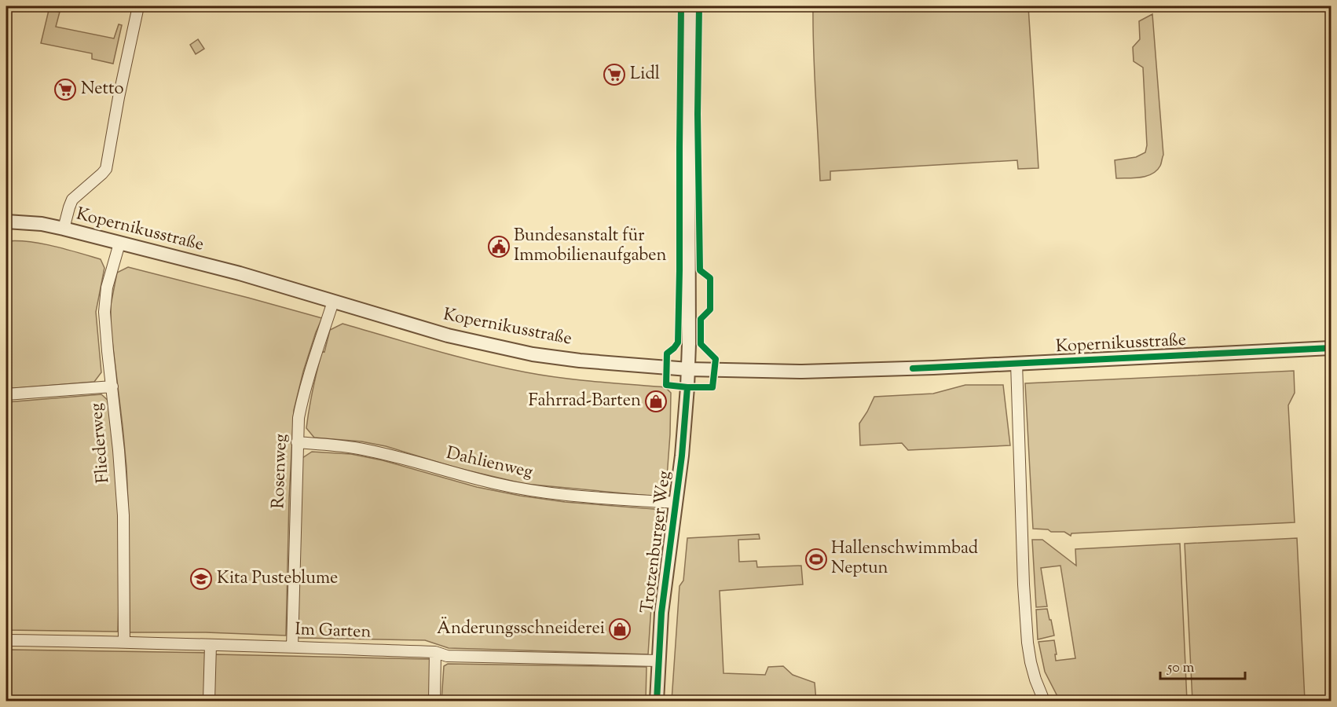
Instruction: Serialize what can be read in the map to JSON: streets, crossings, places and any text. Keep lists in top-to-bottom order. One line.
{"streets":{"street":["Kopernikusstraße","Fliederweg","Dahlienweg","Rosenweg","Trotzenburger Weg","Im Garten"]},"crossings":[["Kopernikusstraße","Fliederweg"],["Kopernikusstraße","Rosenweg"],["Kopernikusstraße","Trotzenburger Weg"],["Fliederweg","Im Garten"],["Dahlienweg","Rosenweg"],["Dahlienweg","Trotzenburger Weg"],["Rosenweg","Im Garten"],["Trotzenburger Weg","Im Garten"]],"places":{"supermarket":["Lidl","Netto"],"public building":["Bundesanstalt für Immobilienaufgaben"],"shop":["Fahrrad-Barten","Änderungsschneiderei"],"sports":["Hallenschwimmbad Neptun"],"school or university":["Kita Pusteblume"]},"scale_bar":"50 m"}
